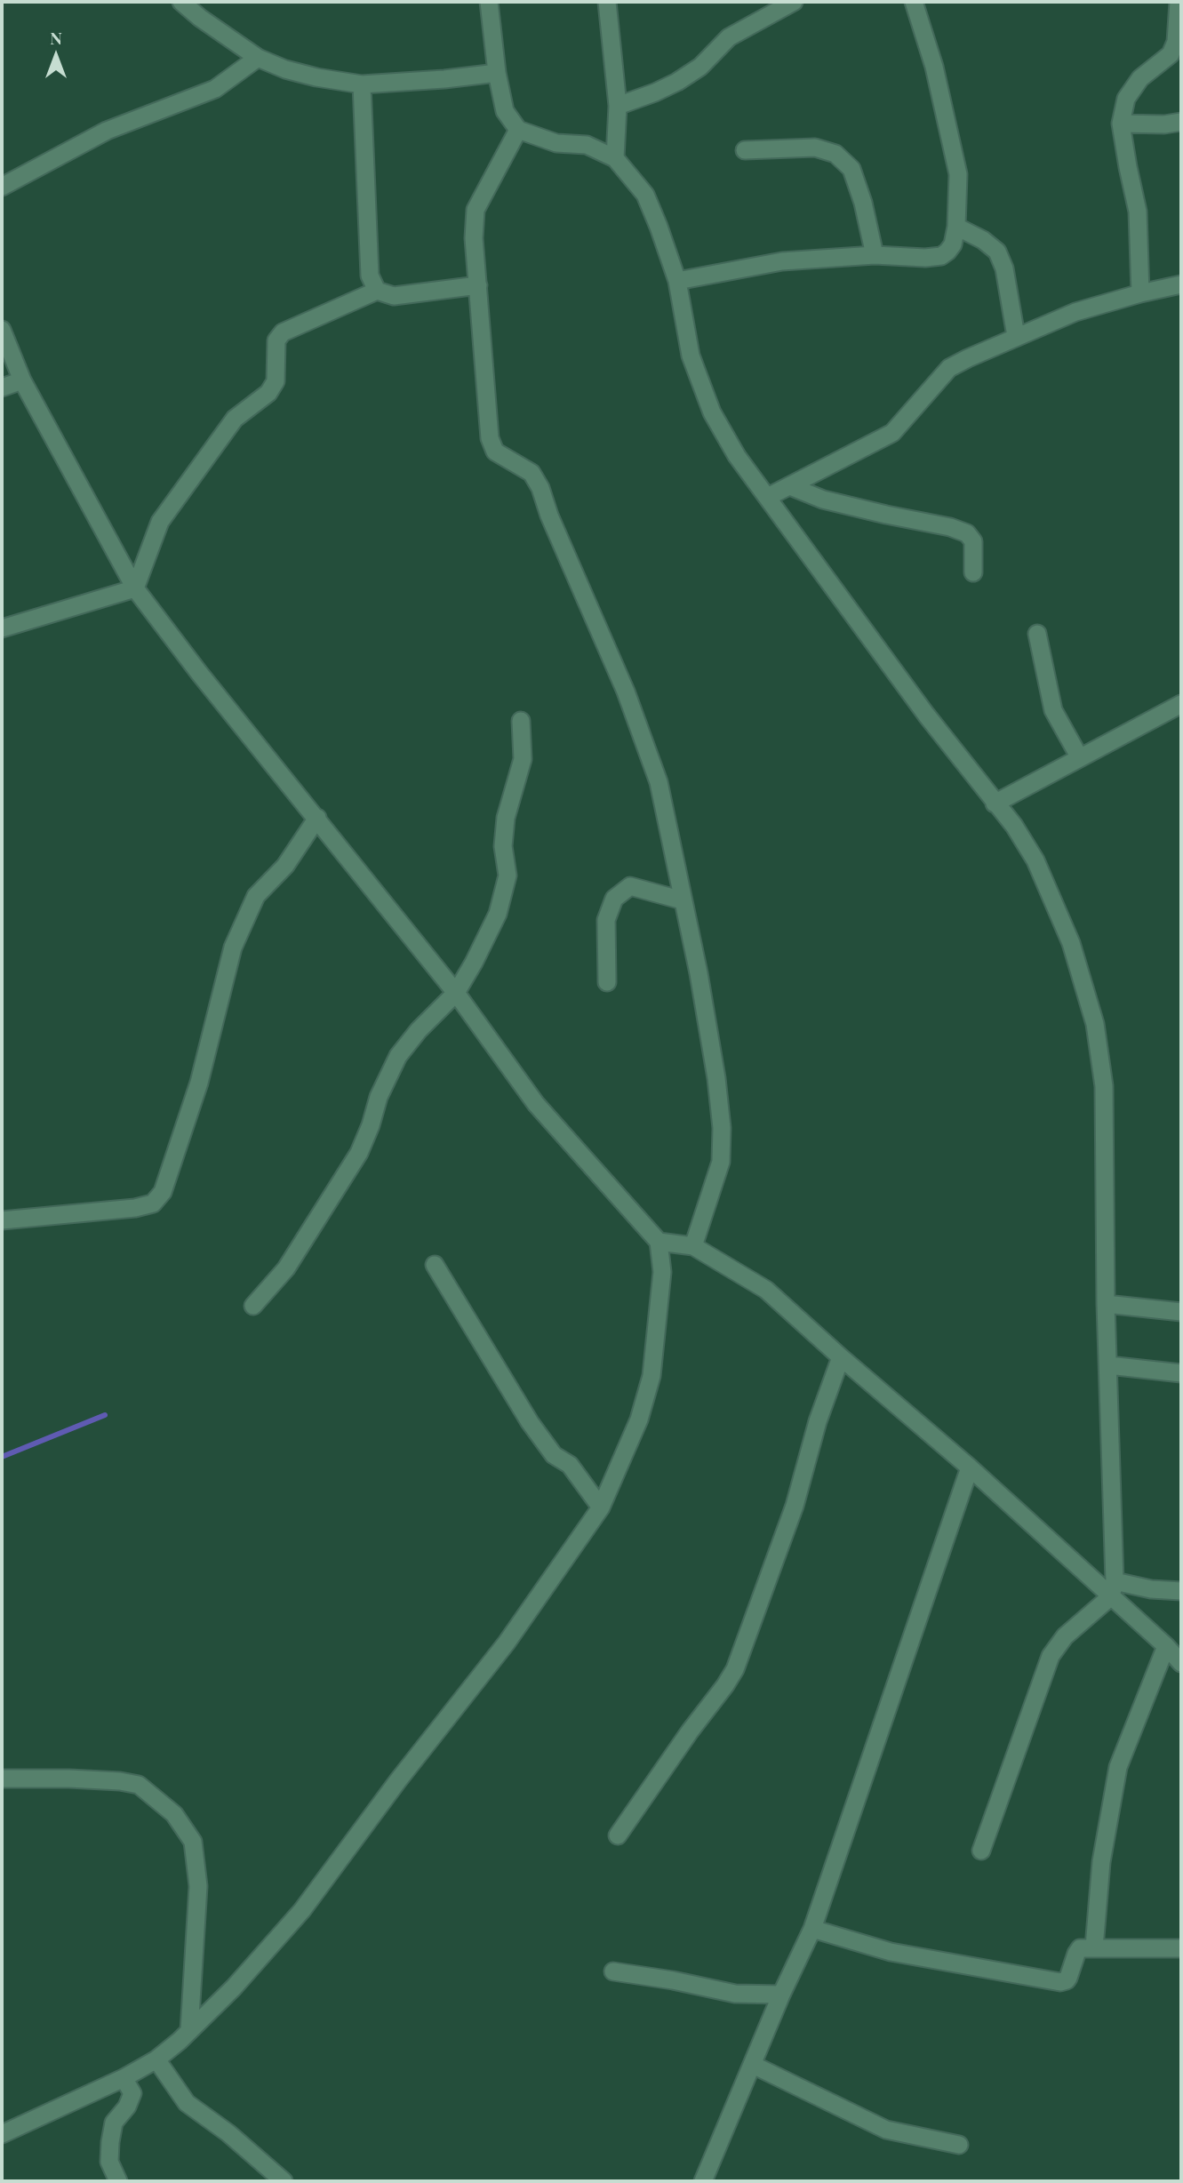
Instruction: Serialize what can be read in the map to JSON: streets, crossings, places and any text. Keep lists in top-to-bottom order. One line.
{"north":"top"}
